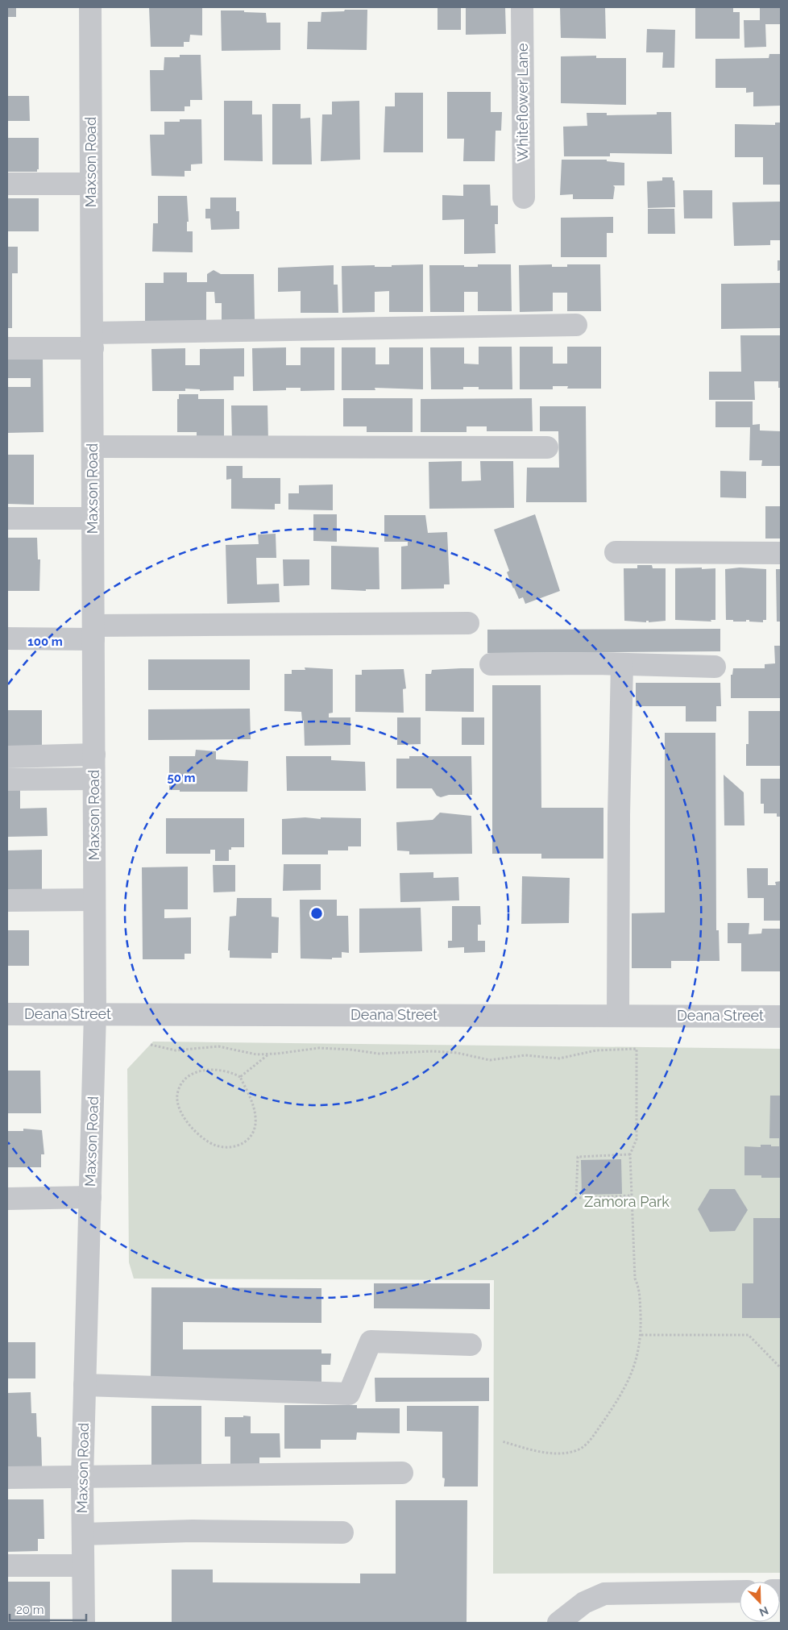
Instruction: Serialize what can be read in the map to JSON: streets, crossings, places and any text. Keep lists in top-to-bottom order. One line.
{"streets":{"street":["Whiteflower Lane","Maxson Road","Deana Street"]},"crossings":[["Maxson Road","Deana Street"]],"parks":["Zamora Park"],"scale_bar":"20 m","north":"bottom right","rings":["100 m","50 m"]}
